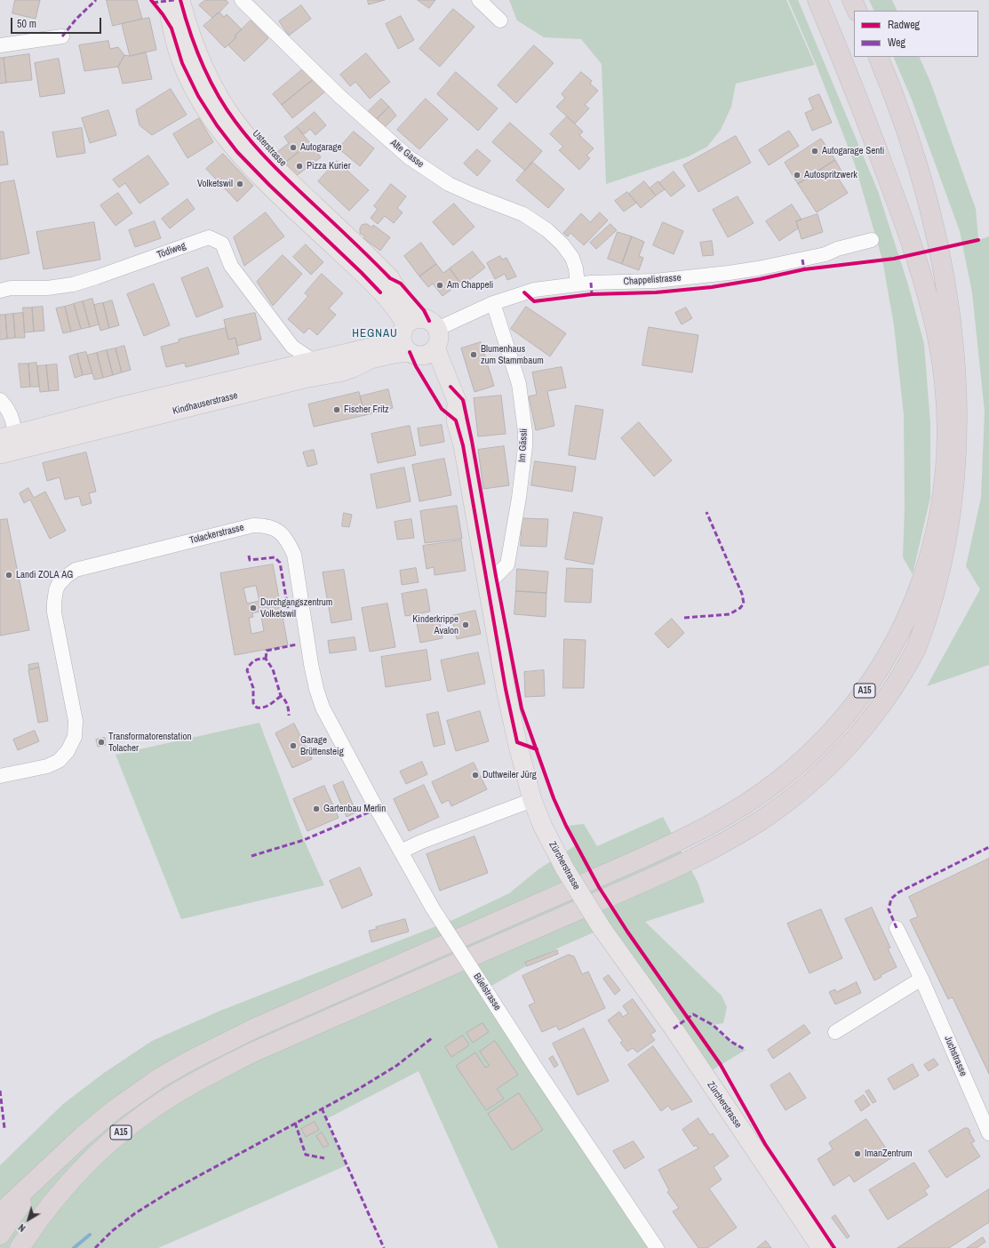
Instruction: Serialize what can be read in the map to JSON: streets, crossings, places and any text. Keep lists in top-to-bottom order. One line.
{"streets":{"highway":["A15"],"main road":["Usterstrasse","Kindhauserstrasse","Zürcherstrasse"],"street":["Alte Gasse","Tödiweg","Chappelistrasse","Im Gässli","Tolackerstrasse","Büelstrasse","Juchstrasse"]},"crossings":[["Usterstrasse","Kindhauserstrasse"],["Alte Gasse","Chappelistrasse"],["Tödiweg","Kindhauserstrasse"],["Chappelistrasse","Kindhauserstrasse"],["Chappelistrasse","Im Gässli"],["Chappelistrasse","Zürcherstrasse"],["Kindhauserstrasse","Zürcherstrasse"],["Im Gässli","Zürcherstrasse"],["Tolackerstrasse","Büelstrasse"]],"districts":["HEGNAU"],"places":["Autogarage","Autogarage Senti","Pizza Kurier","Autospritzwerk","Volketswil","Am Chappeli","Blumenhaus zum Stammbaum","Fischer Fritz","Landi ZOLA AG","Durchgangszentrum Volketswil","Kinderkrippe Avalon","Transformatorenstation Tolacher","Garage Brüttensteig","Duttweiler Jürg","Gartenbau Merlin","ImanZentrum"],"legend":["Radweg","Weg"],"scale_bar":"50 m","north":"bottom left"}
